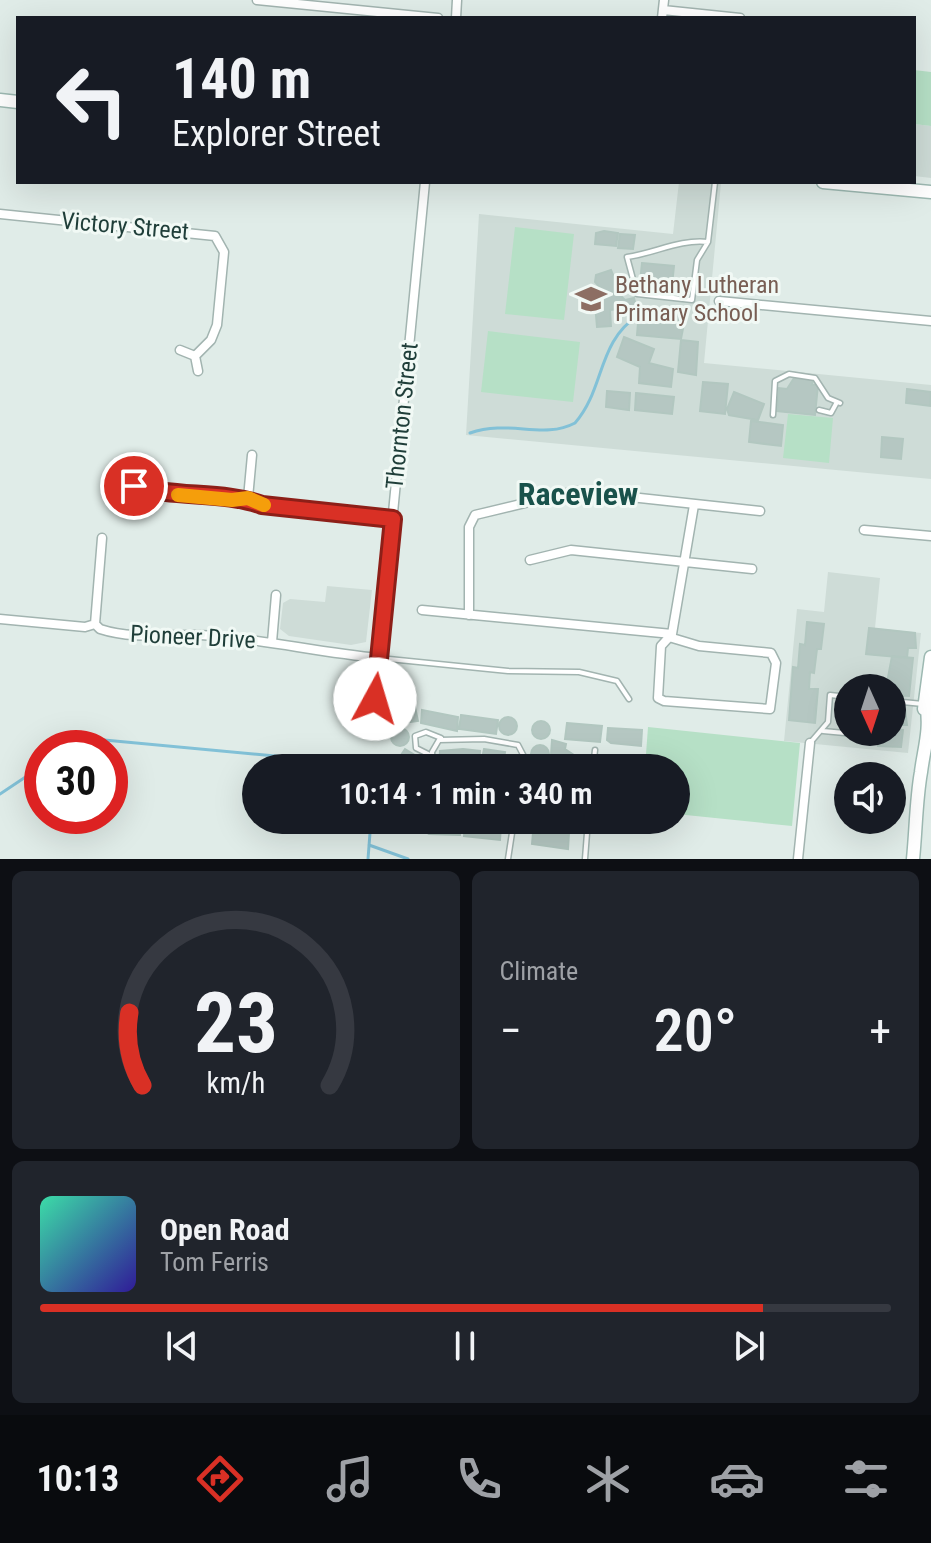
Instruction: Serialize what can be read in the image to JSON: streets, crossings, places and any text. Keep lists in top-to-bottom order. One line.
{"streets":{"street":["Victory Street","Thornton Street","Pioneer Drive"]},"crossings":[["Thornton Street","Pioneer Drive"]],"districts":["Raceview"],"places":{"school or university":["Bethany Lutheran Primary School"]},"north":"bottom","page":{"turn":["140 m","Explorer Street"],"limit":"30","trip":"10:14 · 1 min · 340 m","tile":"Climate","heat":["−","20°","+"],"song":["Open Road","Tom Ferris"],"tabs":"10:13","gauge":["23","km/h"]}}
